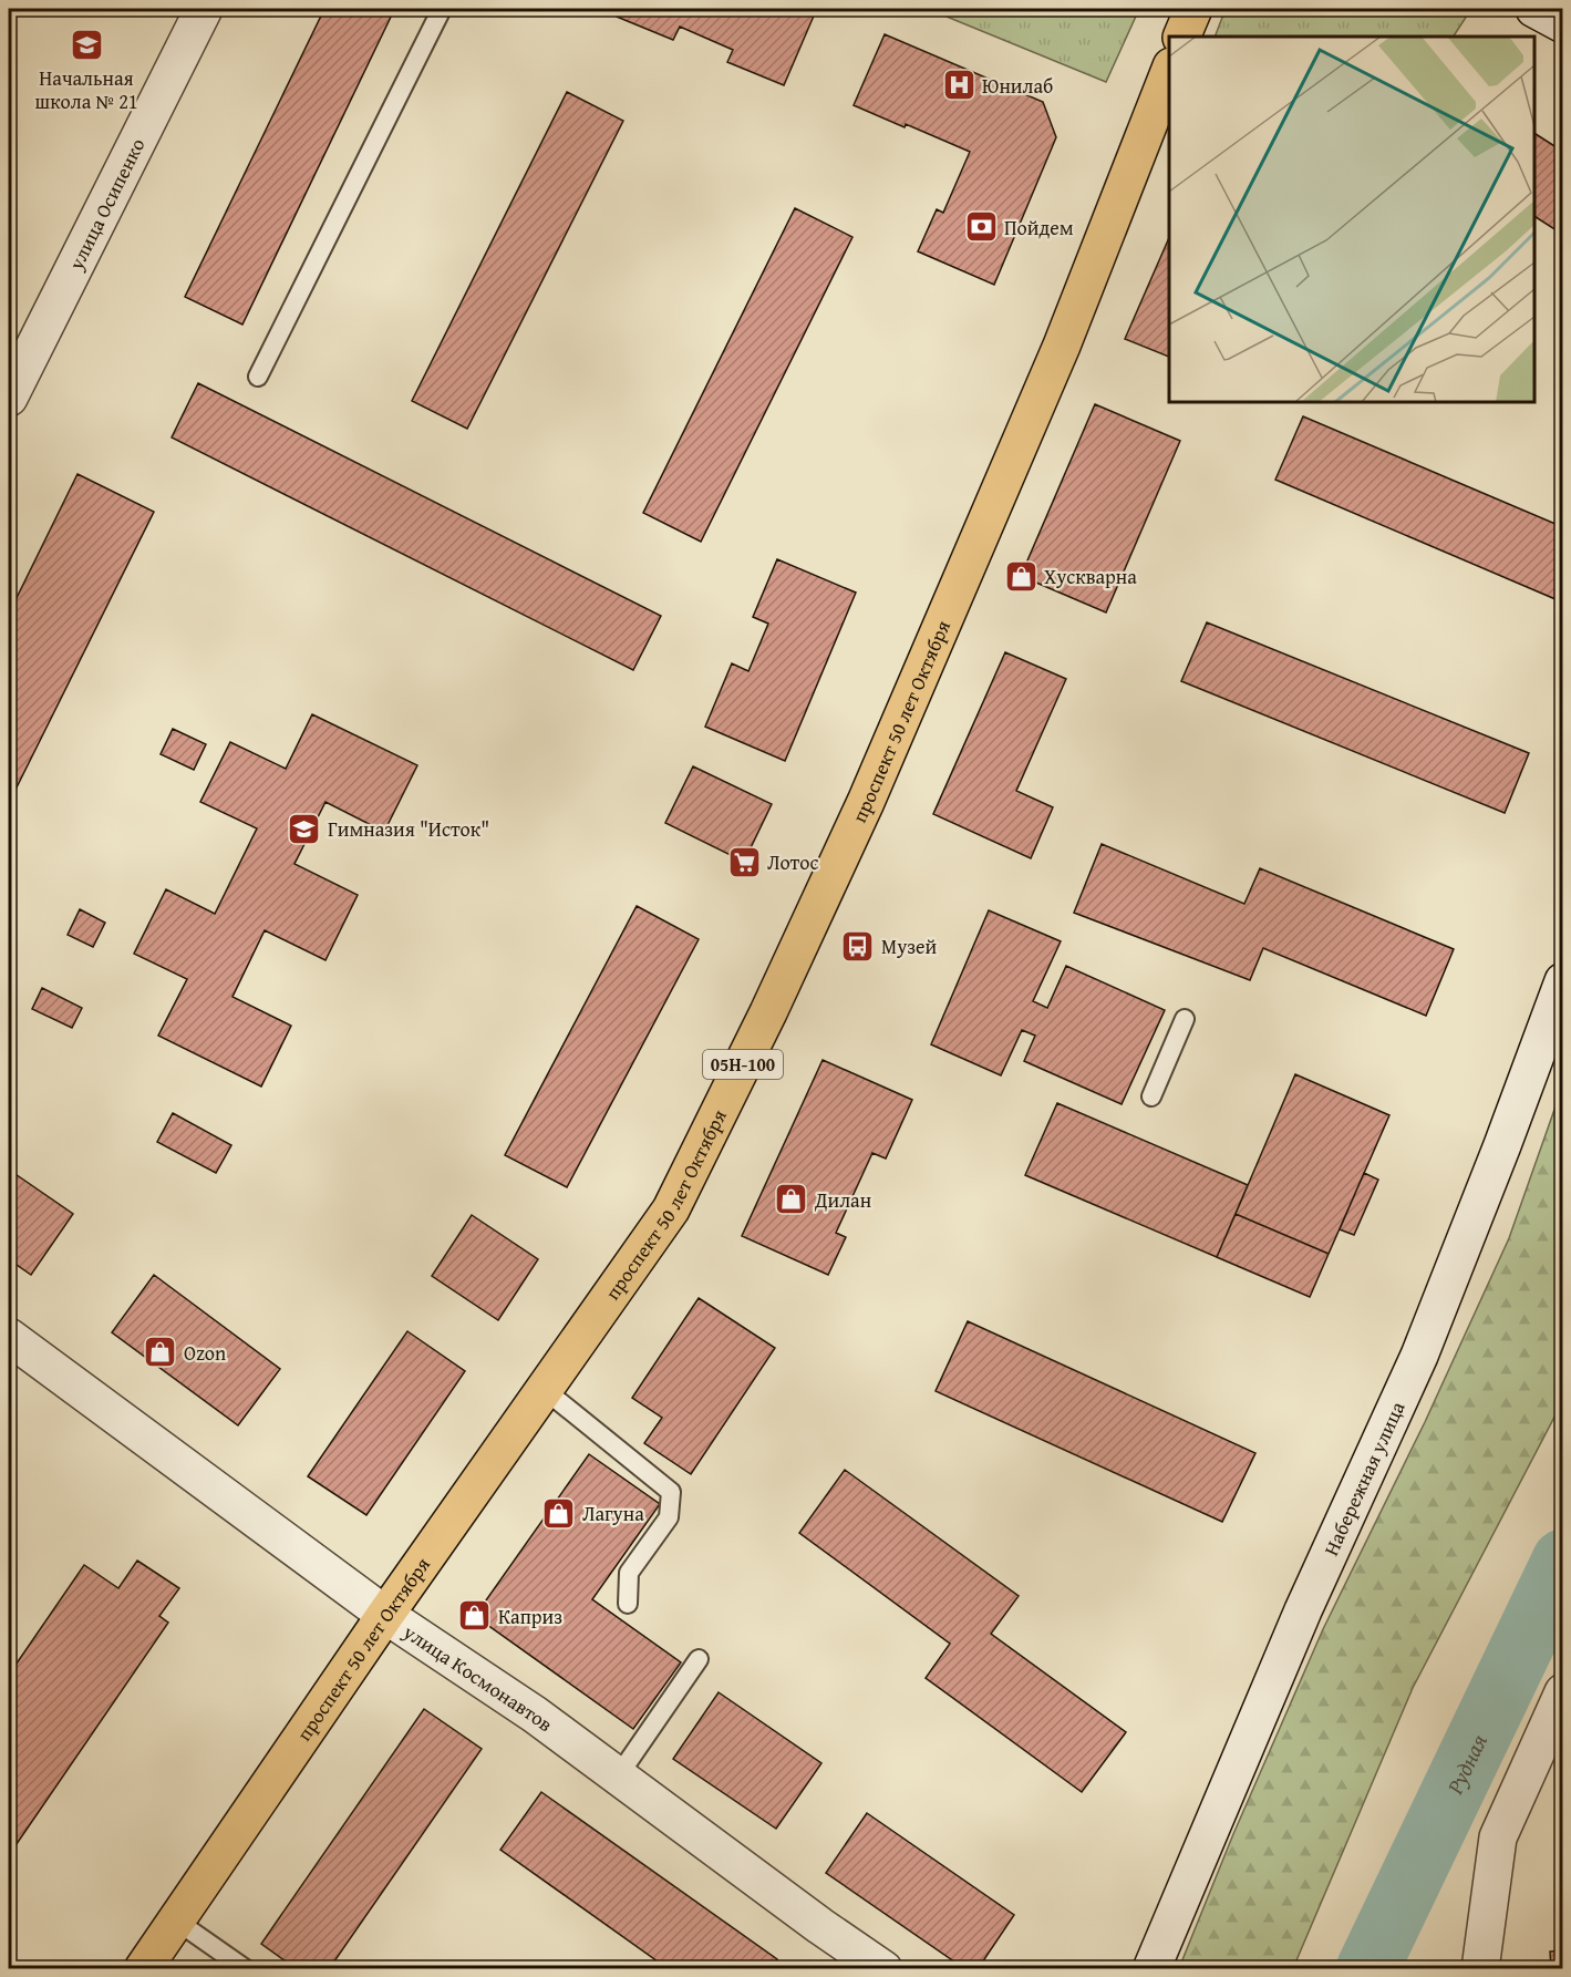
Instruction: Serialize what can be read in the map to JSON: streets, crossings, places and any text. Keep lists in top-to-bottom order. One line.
{"streets":{"main road":["проспект 50 лет Октября","05Н-100"],"street":["улица Осипенко","Набережная улица","улица Космонавтов"]},"crossings":[["проспект 50 лет Октября","улица Космонавтов"]],"water":["Рудная"],"places":{"school or university":["Начальная школа № 21","Гимназия \"Исток\""],"hospital":["Юнилаб"],"bank":["Пойдем"],"shop":["Хускварна","Дилан","Ozon","Лагуна","Каприз"],"supermarket":["Лотос"],"bus stop":["Музей"]}}
